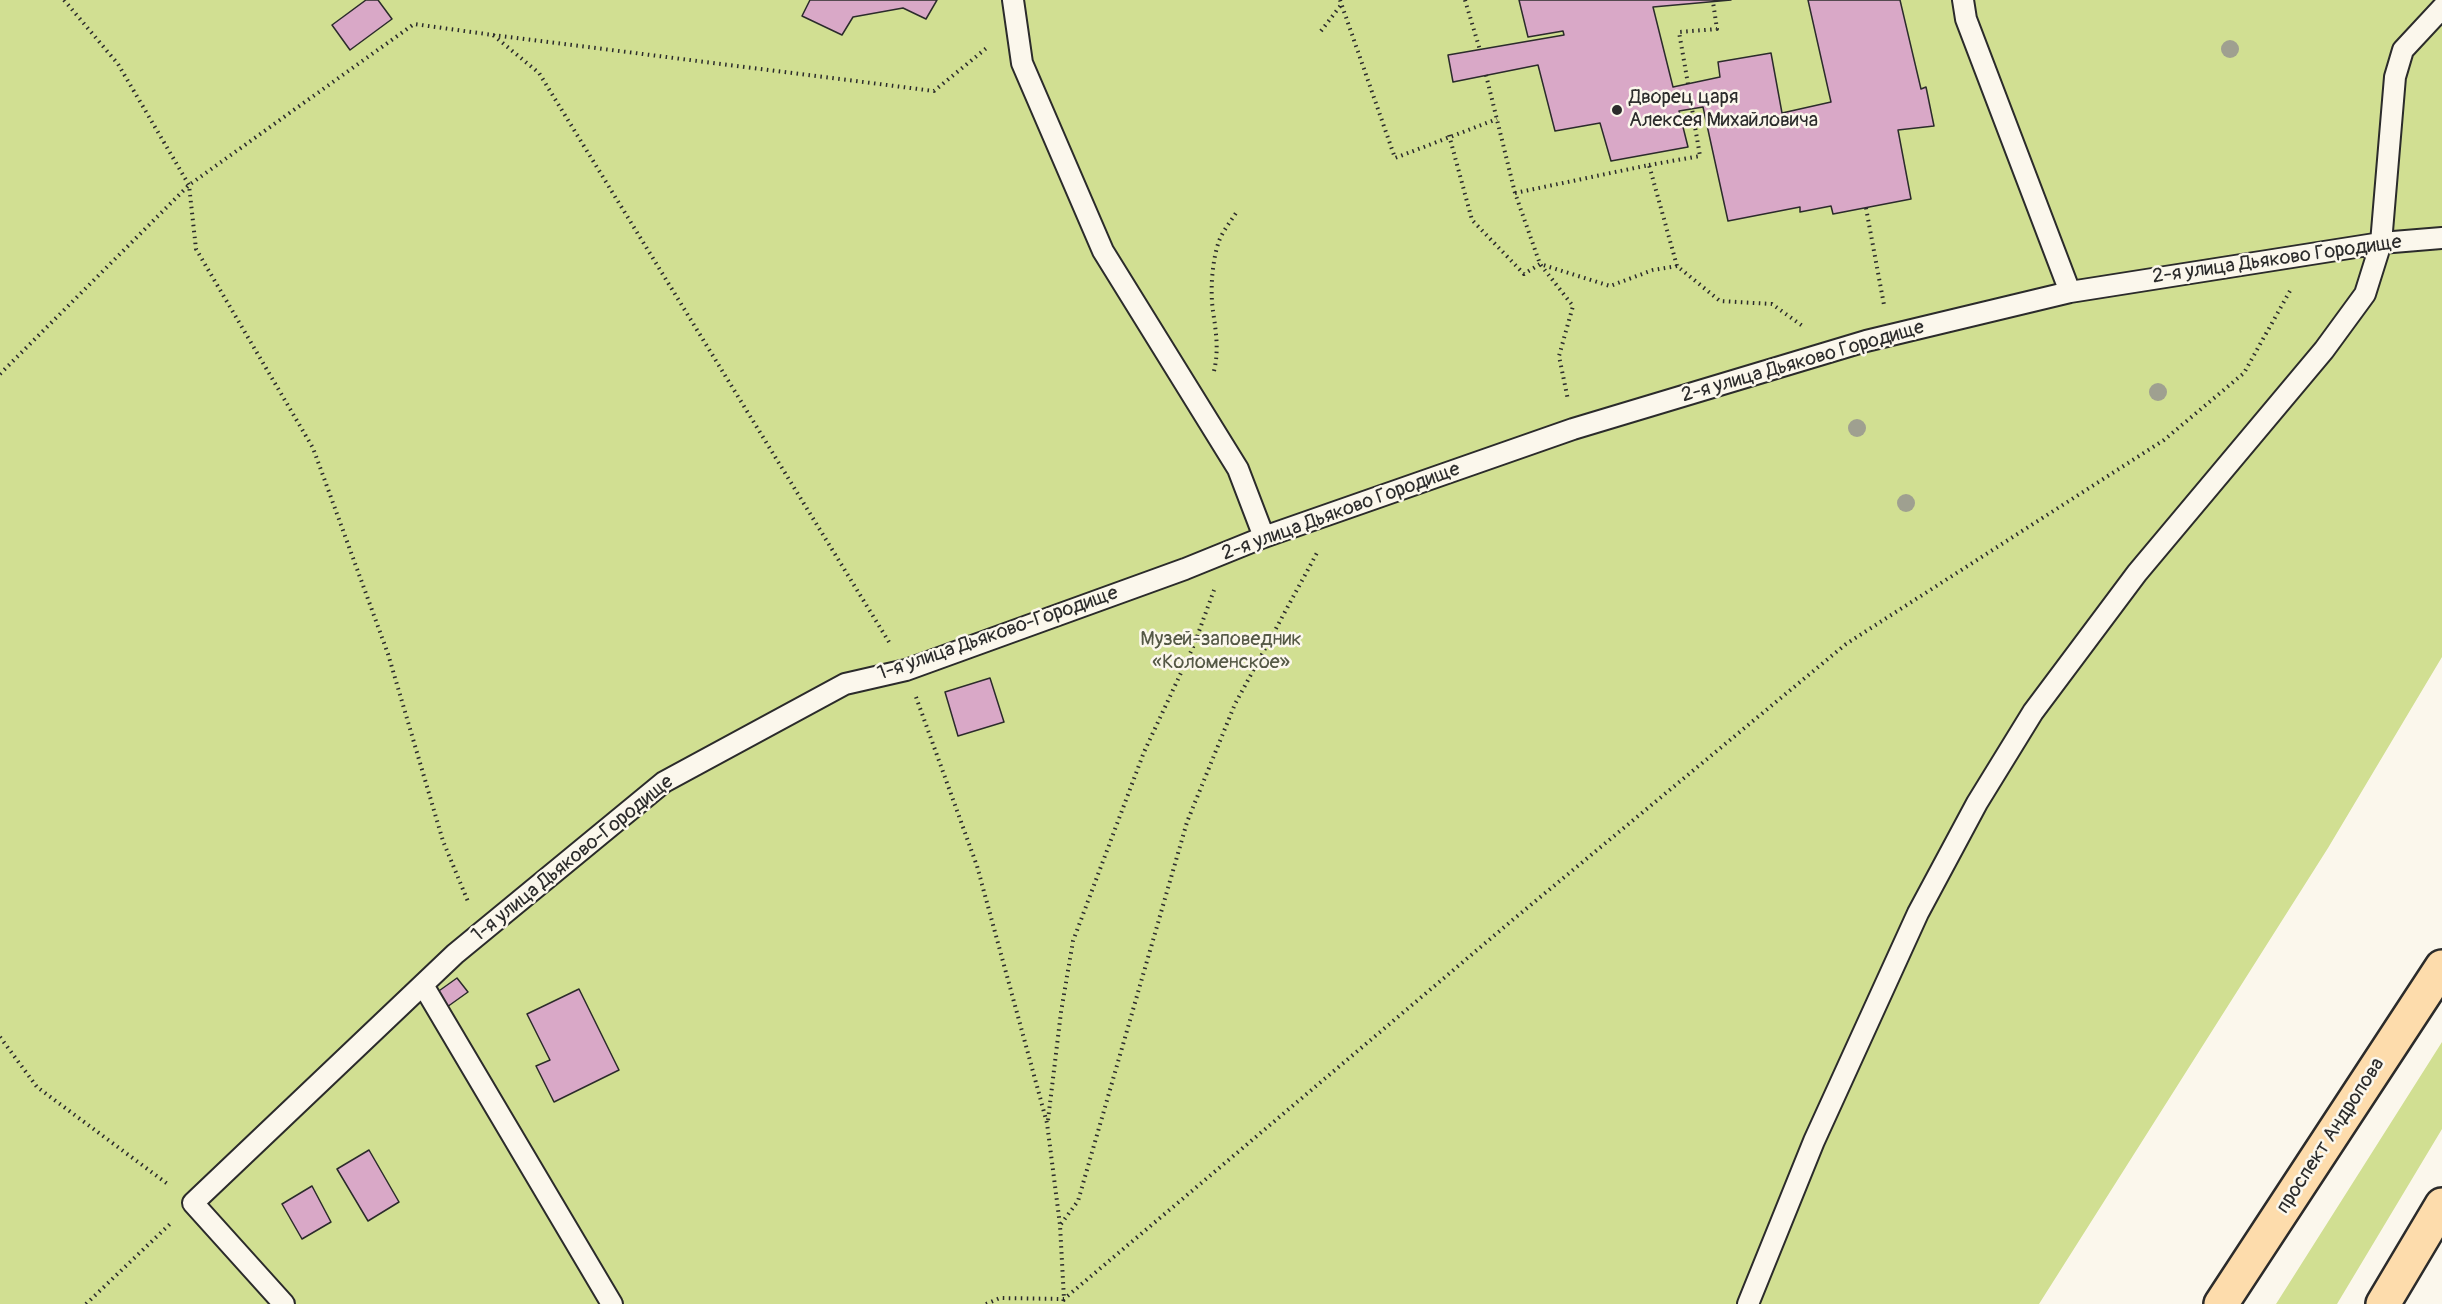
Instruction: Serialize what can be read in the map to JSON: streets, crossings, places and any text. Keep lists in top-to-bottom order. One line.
{"streets":{"main road":["проспект Андропова"],"lane":["2-я улица Дьяково Городище","1-я улица Дьяково-Городище"]},"crossings":[["2-я улица Дьяково Городище","1-я улица Дьяково-Городище"]],"parks":["Музей-заповедник «Коломенское»"],"places":["Дворец царя Алексея Михайловича"]}
